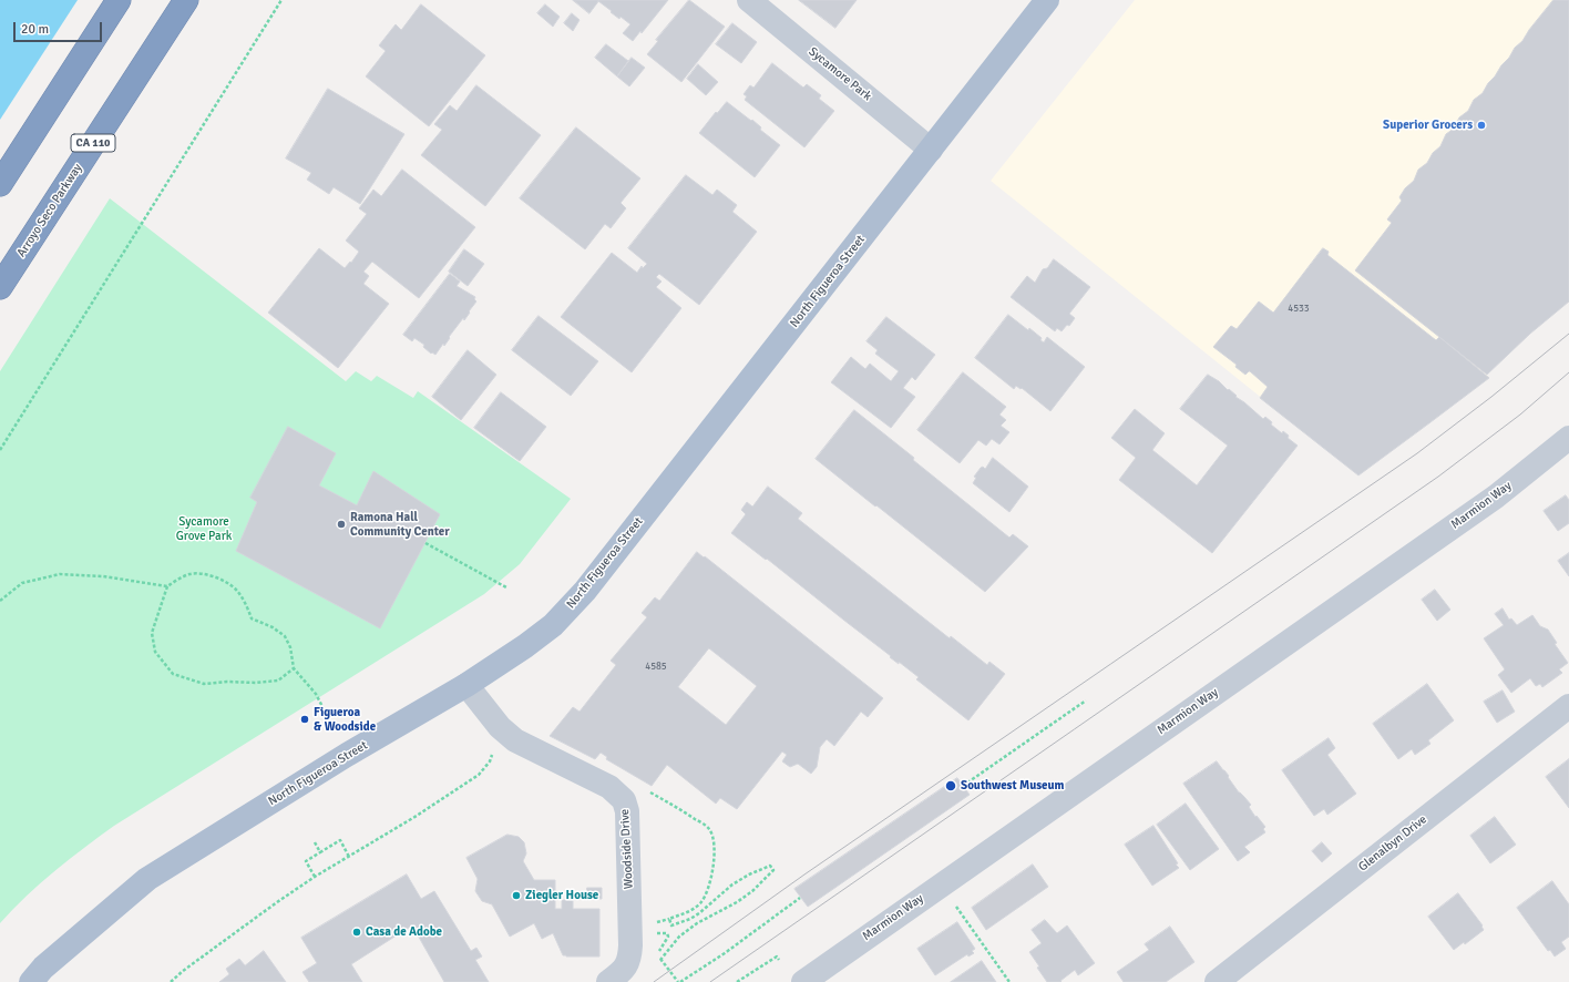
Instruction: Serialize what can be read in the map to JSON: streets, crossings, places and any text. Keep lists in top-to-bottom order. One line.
{"streets":{"highway":["CA 110","Arroyo Seco Parkway"],"main road":["North Figueroa Street"],"street":["Sycamore Park","Marmion Way","Glenalbyn Drive","Woodside Drive"]},"crossings":[["Sycamore Park","North Figueroa Street"],["North Figueroa Street","Woodside Drive"]],"parks":["Sycamore Grove Park"],"places":["Superior Grocers","Ramona Hall Community Center","Figueroa & Woodside","Southwest Museum","Ziegler House","Casa de Adobe"],"house_numbers":["4533","4585"],"scale_bar":"20 m"}
